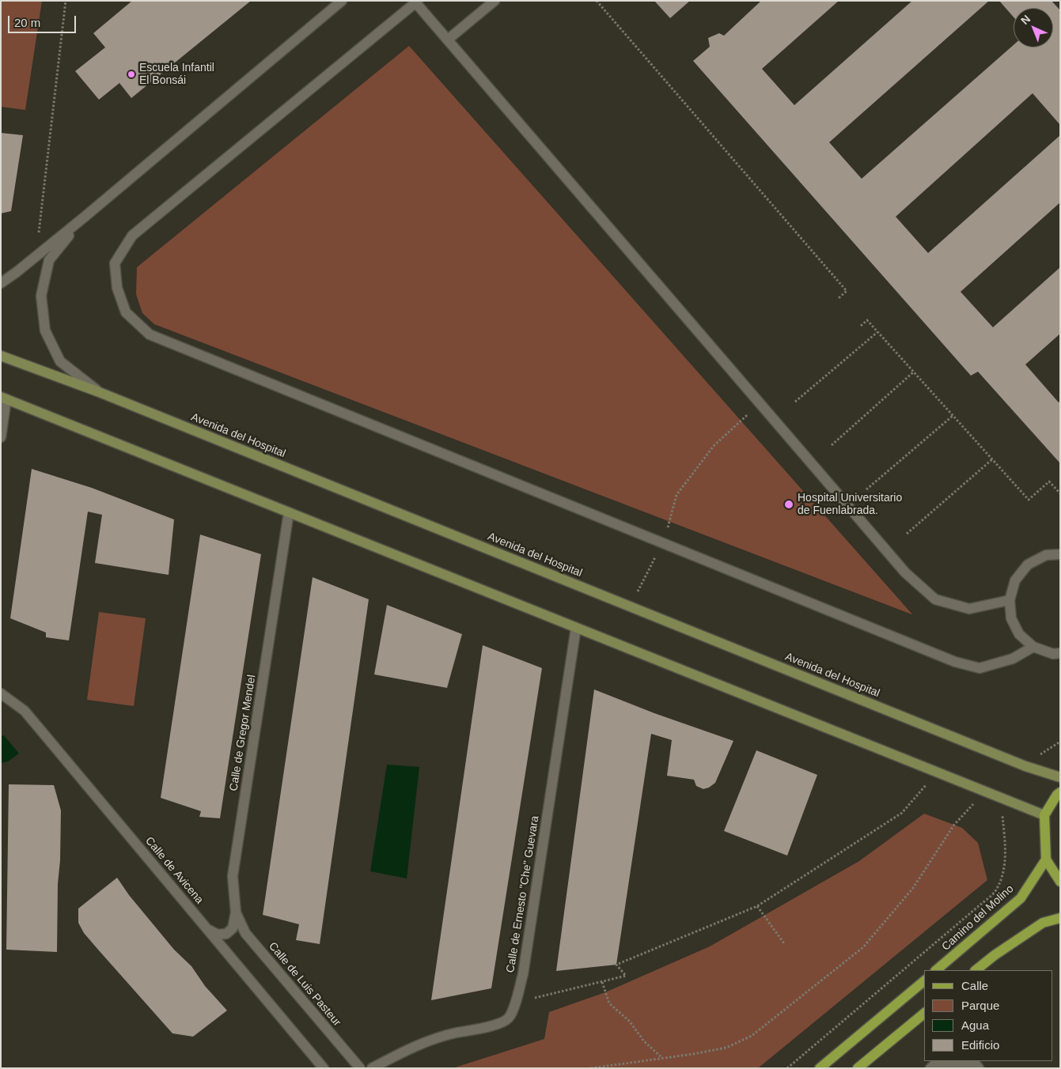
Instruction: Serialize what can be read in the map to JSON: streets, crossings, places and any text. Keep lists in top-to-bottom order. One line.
{"streets":{"main road":["Avenida del Hospital","Camino del Molino"],"street":["Calle de Gregor Mendel","Calle de Avicena","Calle de Ernesto \"Che\" Guevara","Calle de Luis Pasteur"]},"crossings":[["Calle de Gregor Mendel","Calle de Avicena"],["Calle de Gregor Mendel","Calle de Luis Pasteur"]],"places":["Escuela Infantil El Bonsái","Hospital Universitario de Fuenlabrada."],"legend":["Calle","Parque","Agua","Edificio"],"scale_bar":"20 m","north":"top left"}
